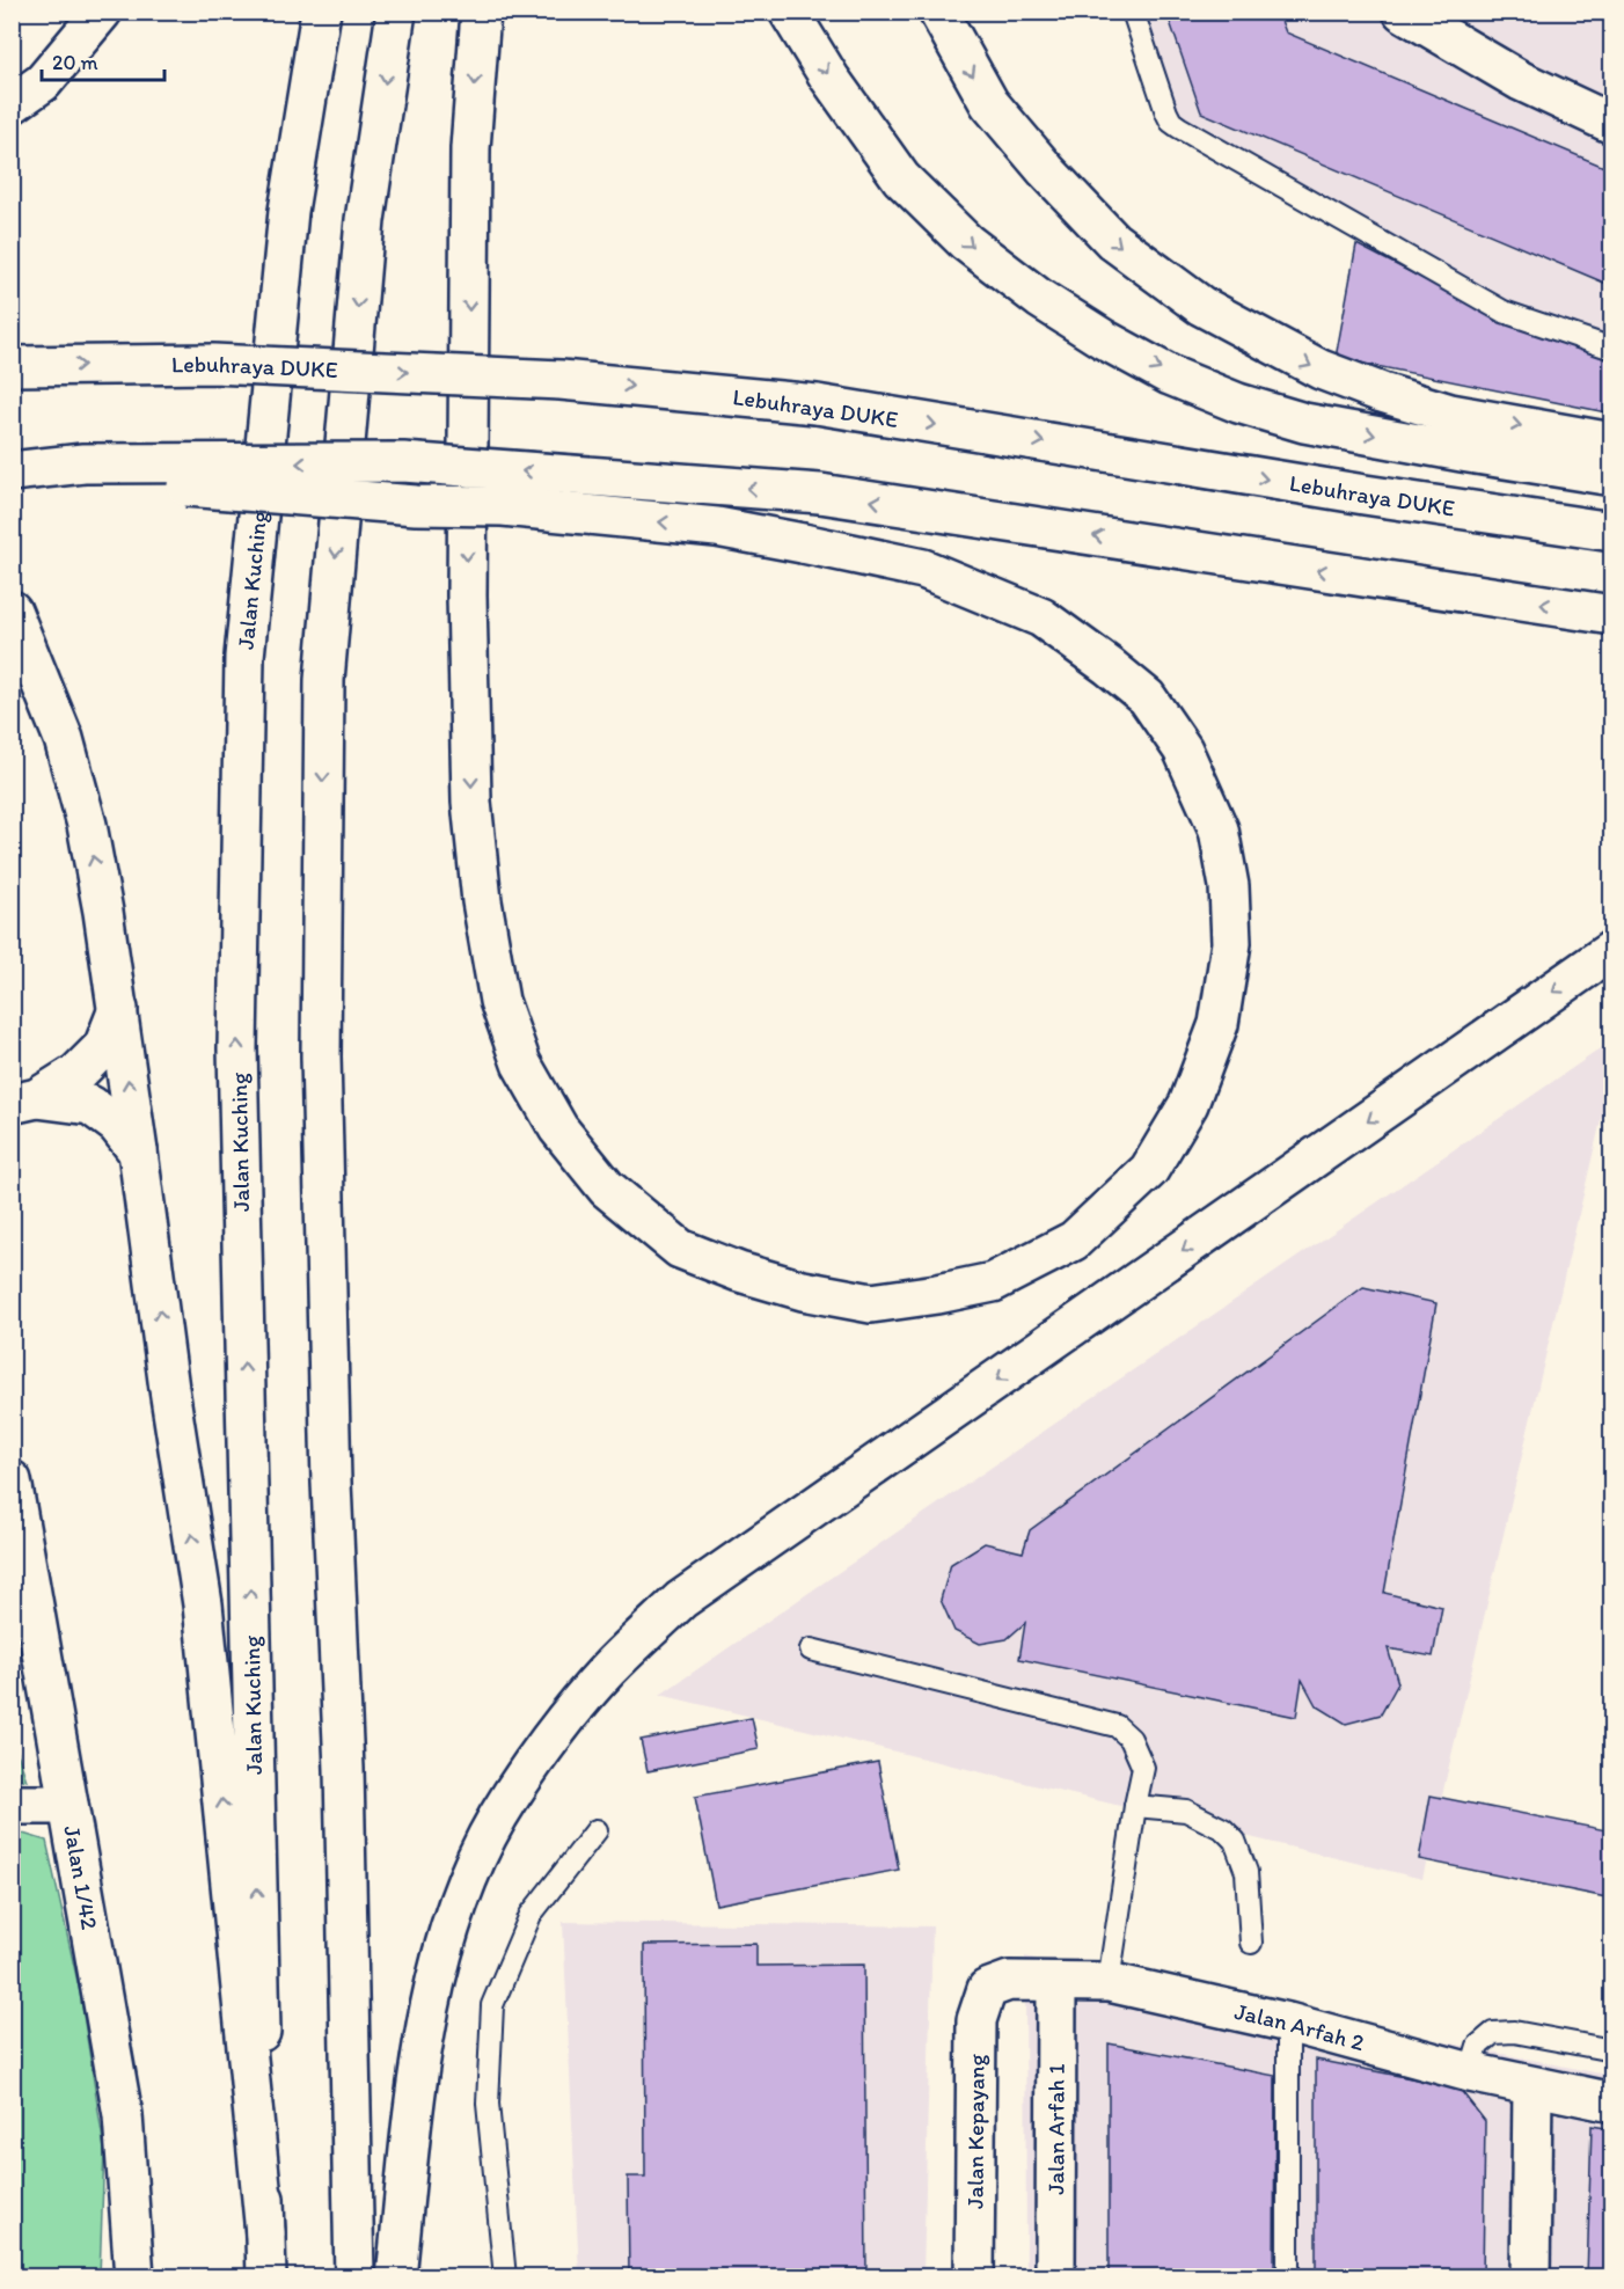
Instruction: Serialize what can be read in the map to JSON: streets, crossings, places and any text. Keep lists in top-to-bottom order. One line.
{"streets":{"main road":["Lebuhraya DUKE","Jalan Kuching","Jalan 1/42","Jalan Arfah 2","Jalan Arfah 1","Jalan Kepayang"]},"crossings":[["Jalan Arfah 2","Jalan Arfah 1"],["Jalan Arfah 2","Jalan Kepayang"]],"scale_bar":"20 m"}
